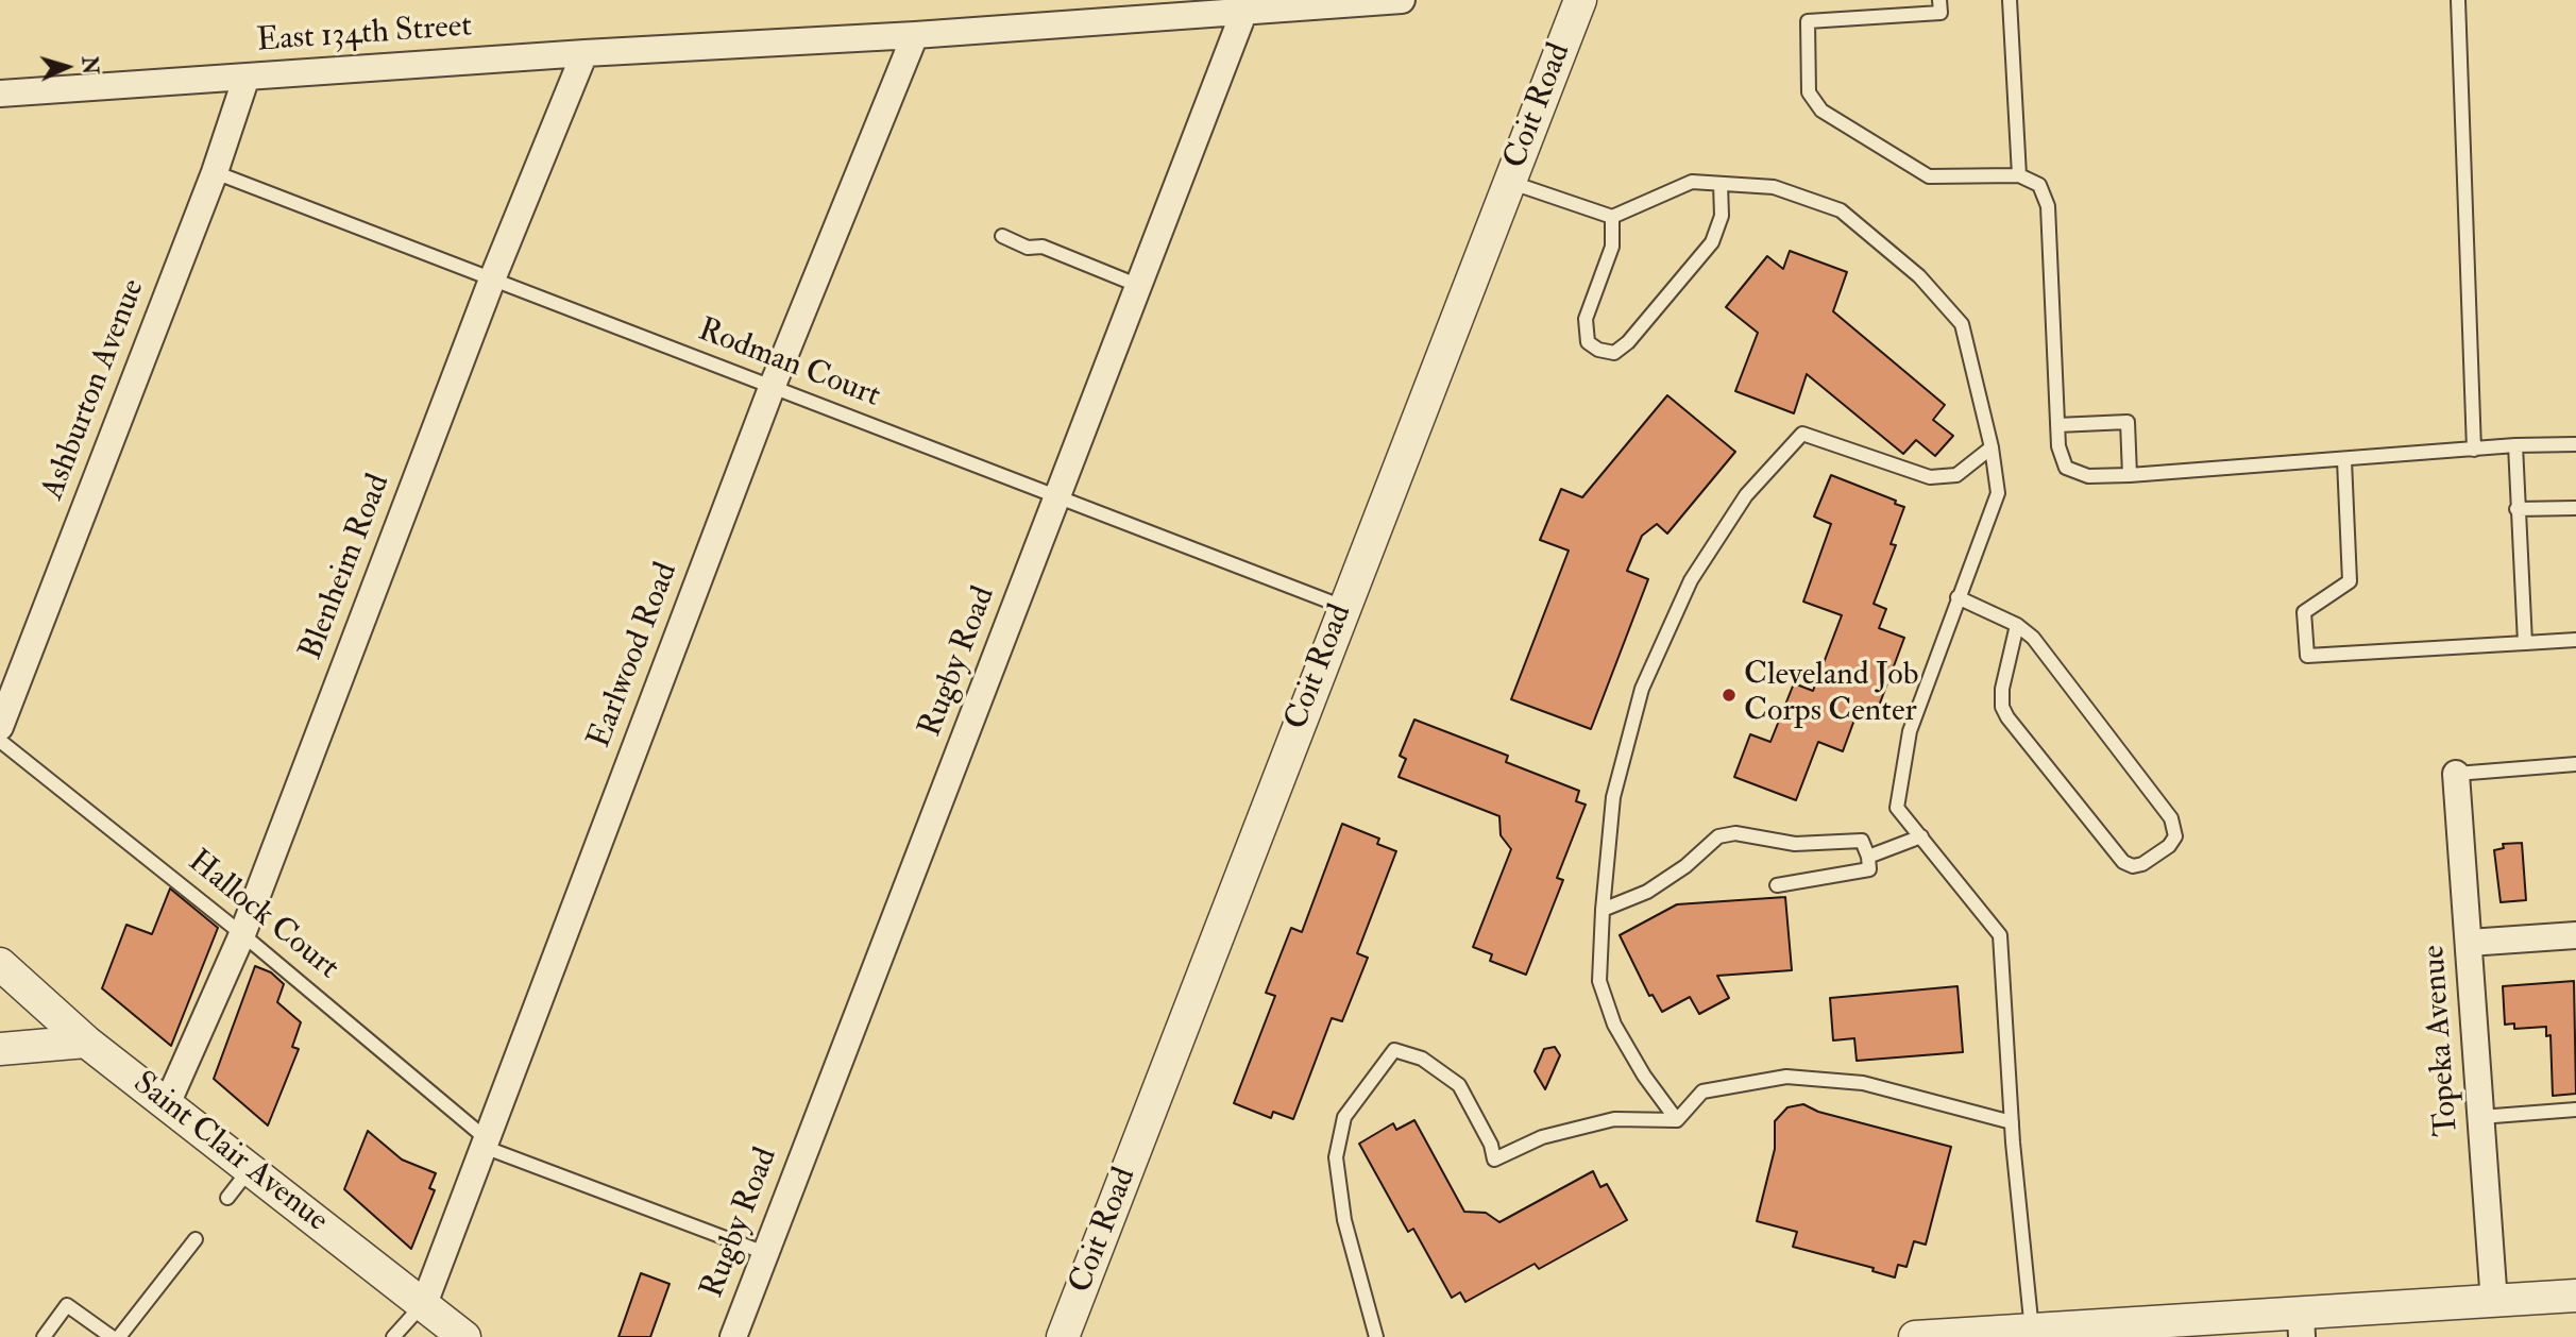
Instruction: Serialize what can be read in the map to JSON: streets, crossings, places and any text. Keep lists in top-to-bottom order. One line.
{"streets":{"street":["East 134th Street","Coit Road","Ashburton Avenue","Blenheim Road","Earlwood Road","Rugby Road","Topeka Avenue","Saint Clair Avenue"],"lane":["Rodman Court","Hallock Court"]},"crossings":[["East 134th Street","Ashburton Avenue"],["East 134th Street","Blenheim Road"],["East 134th Street","Earlwood Road"],["East 134th Street","Rugby Road"],["Coit Road","Rodman Court"],["Rodman Court","Ashburton Avenue"],["Rodman Court","Blenheim Road"],["Rodman Court","Earlwood Road"],["Rodman Court","Rugby Road"],["Blenheim Road","Hallock Court"],["Blenheim Road","Saint Clair Avenue"],["Earlwood Road","Hallock Court"],["Earlwood Road","Saint Clair Avenue"],["Rugby Road","Hallock Court"]],"places":["Cleveland Job Corps Center"],"north":"right"}
